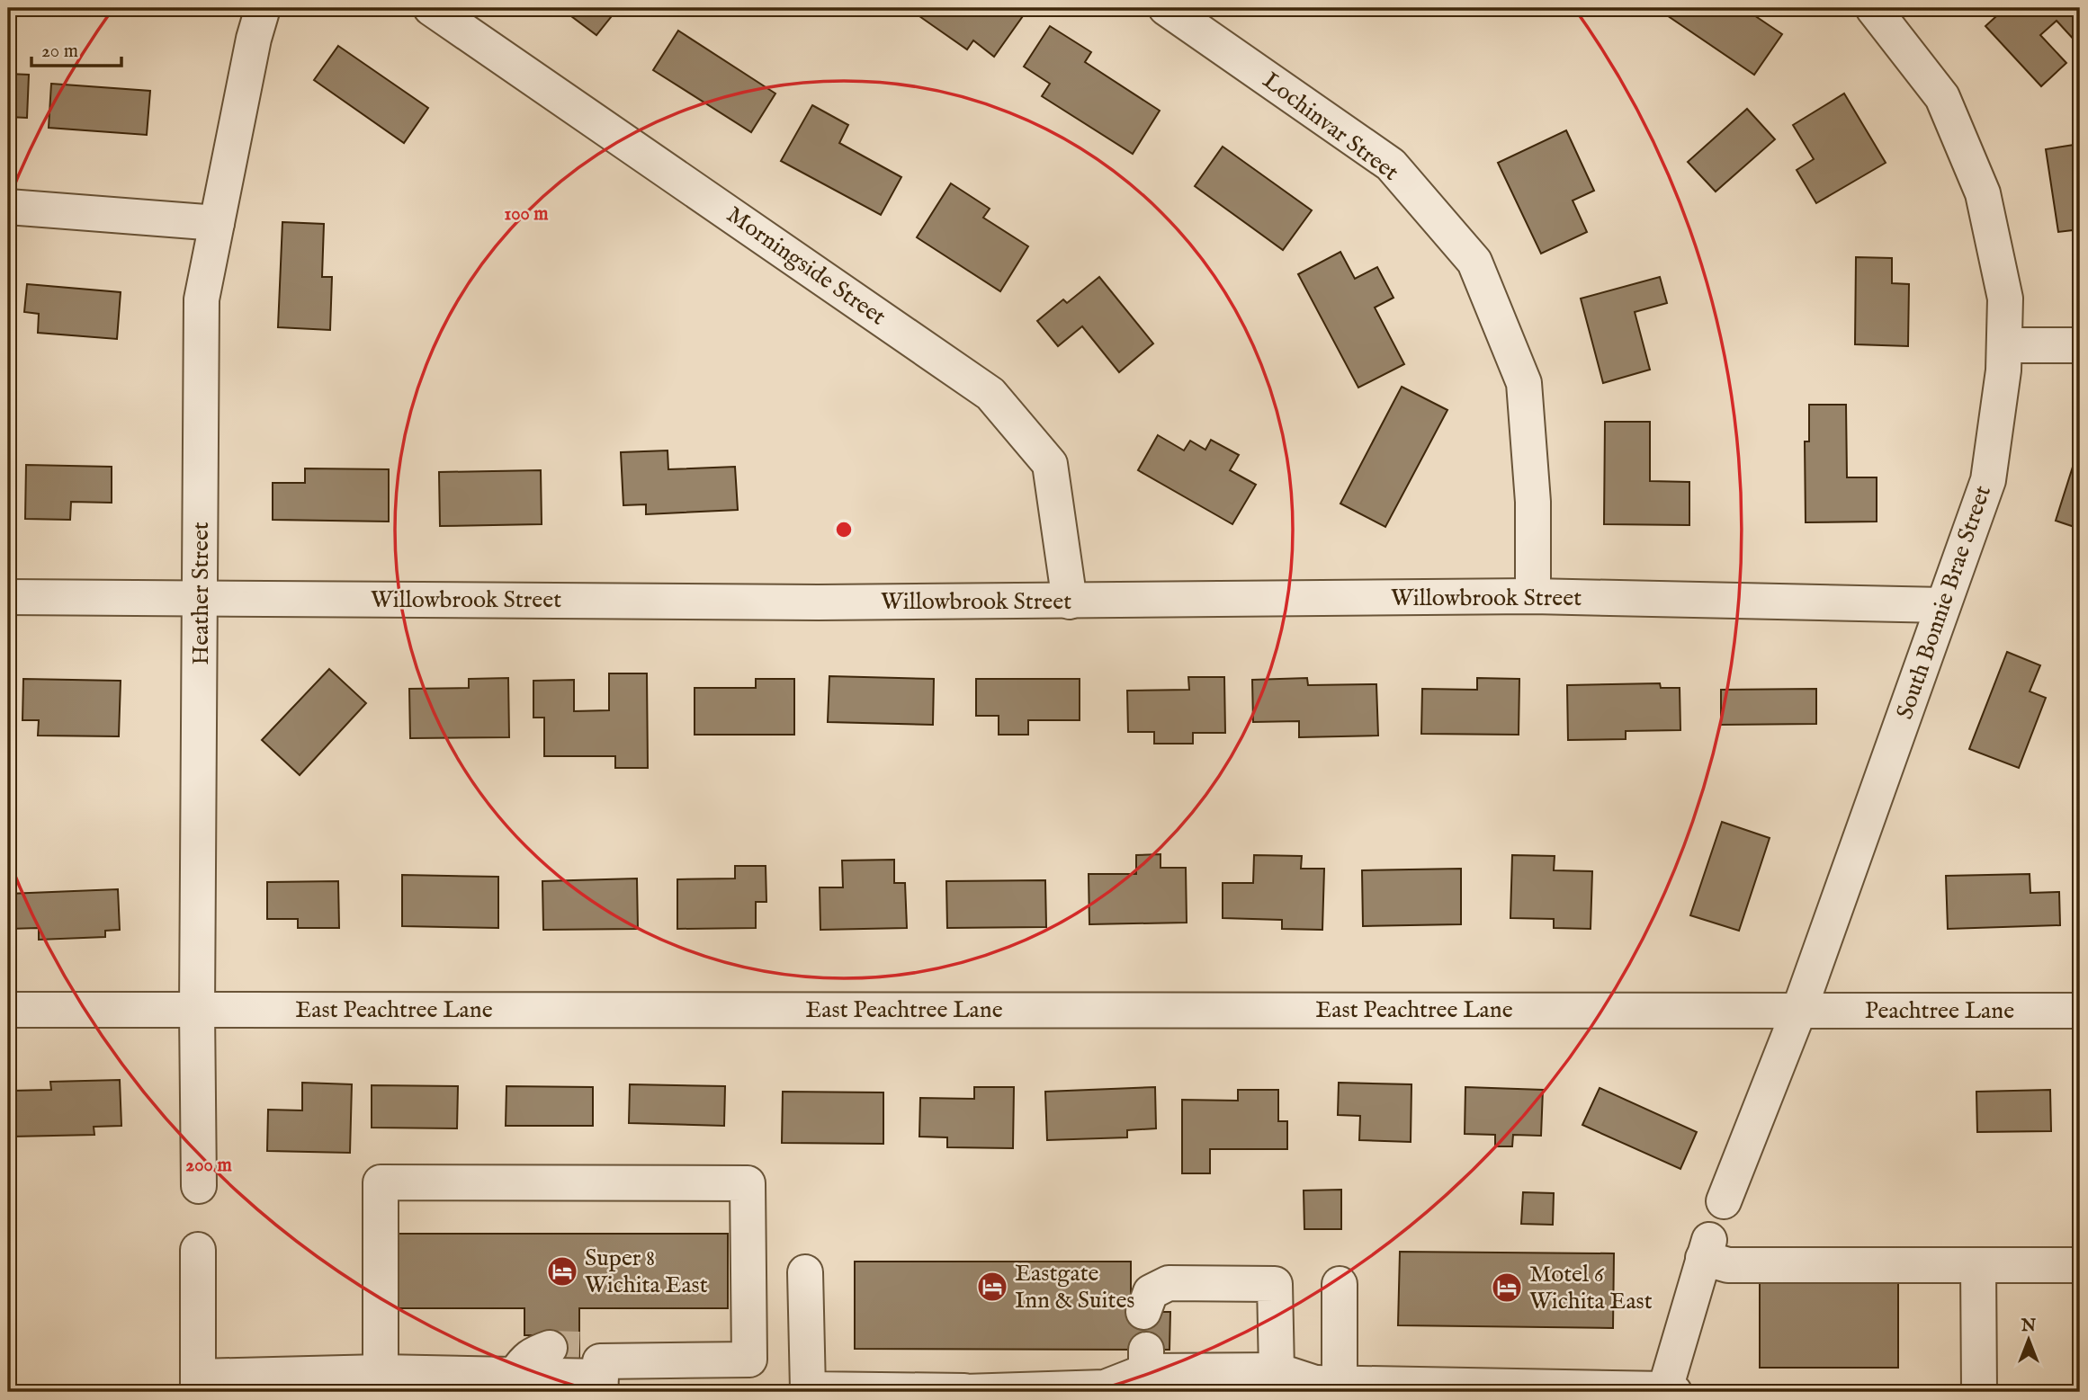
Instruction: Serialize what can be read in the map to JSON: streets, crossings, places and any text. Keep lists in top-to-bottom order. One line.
{"streets":{"street":["Lochinvar Street","Morningside Street","Heather Street","Willowbrook Street","South Bonnie Brae Street","East Peachtree Lane","Peachtree Lane"]},"crossings":[["Lochinvar Street","Willowbrook Street"],["Morningside Street","Willowbrook Street"],["Heather Street","Willowbrook Street"],["Heather Street","East Peachtree Lane"],["Willowbrook Street","South Bonnie Brae Street"],["South Bonnie Brae Street","East Peachtree Lane"],["South Bonnie Brae Street","Peachtree Lane"],["East Peachtree Lane","Peachtree Lane"]],"places":{"hotel":["Super 8 Wichita East","Eastgate Inn & Suites","Motel 6 Wichita East"]},"scale_bar":"20 m","north":"top","rings":["100 m","200 m"]}
